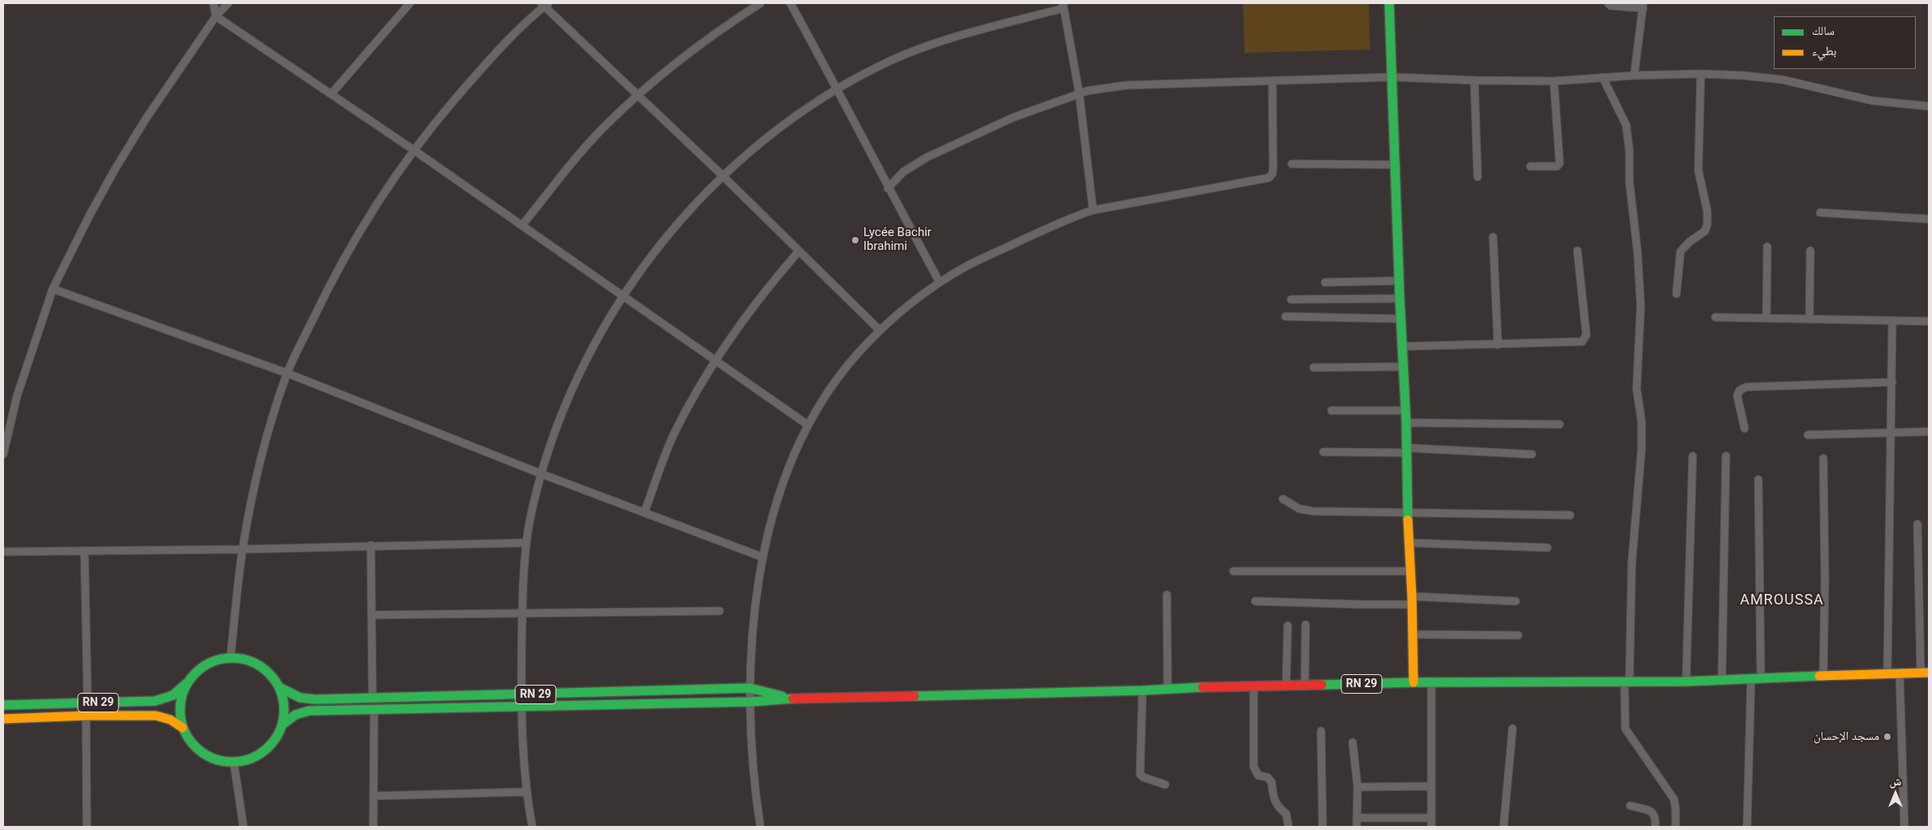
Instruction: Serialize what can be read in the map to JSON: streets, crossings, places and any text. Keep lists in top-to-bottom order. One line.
{"streets":{"main road":["RN 29"]},"districts":["AMROUSSA"],"places":["Lycée Bachir Ibrahimi","مسجد الإحسان"],"legend":["سالك","بطيء"],"north":"top"}
